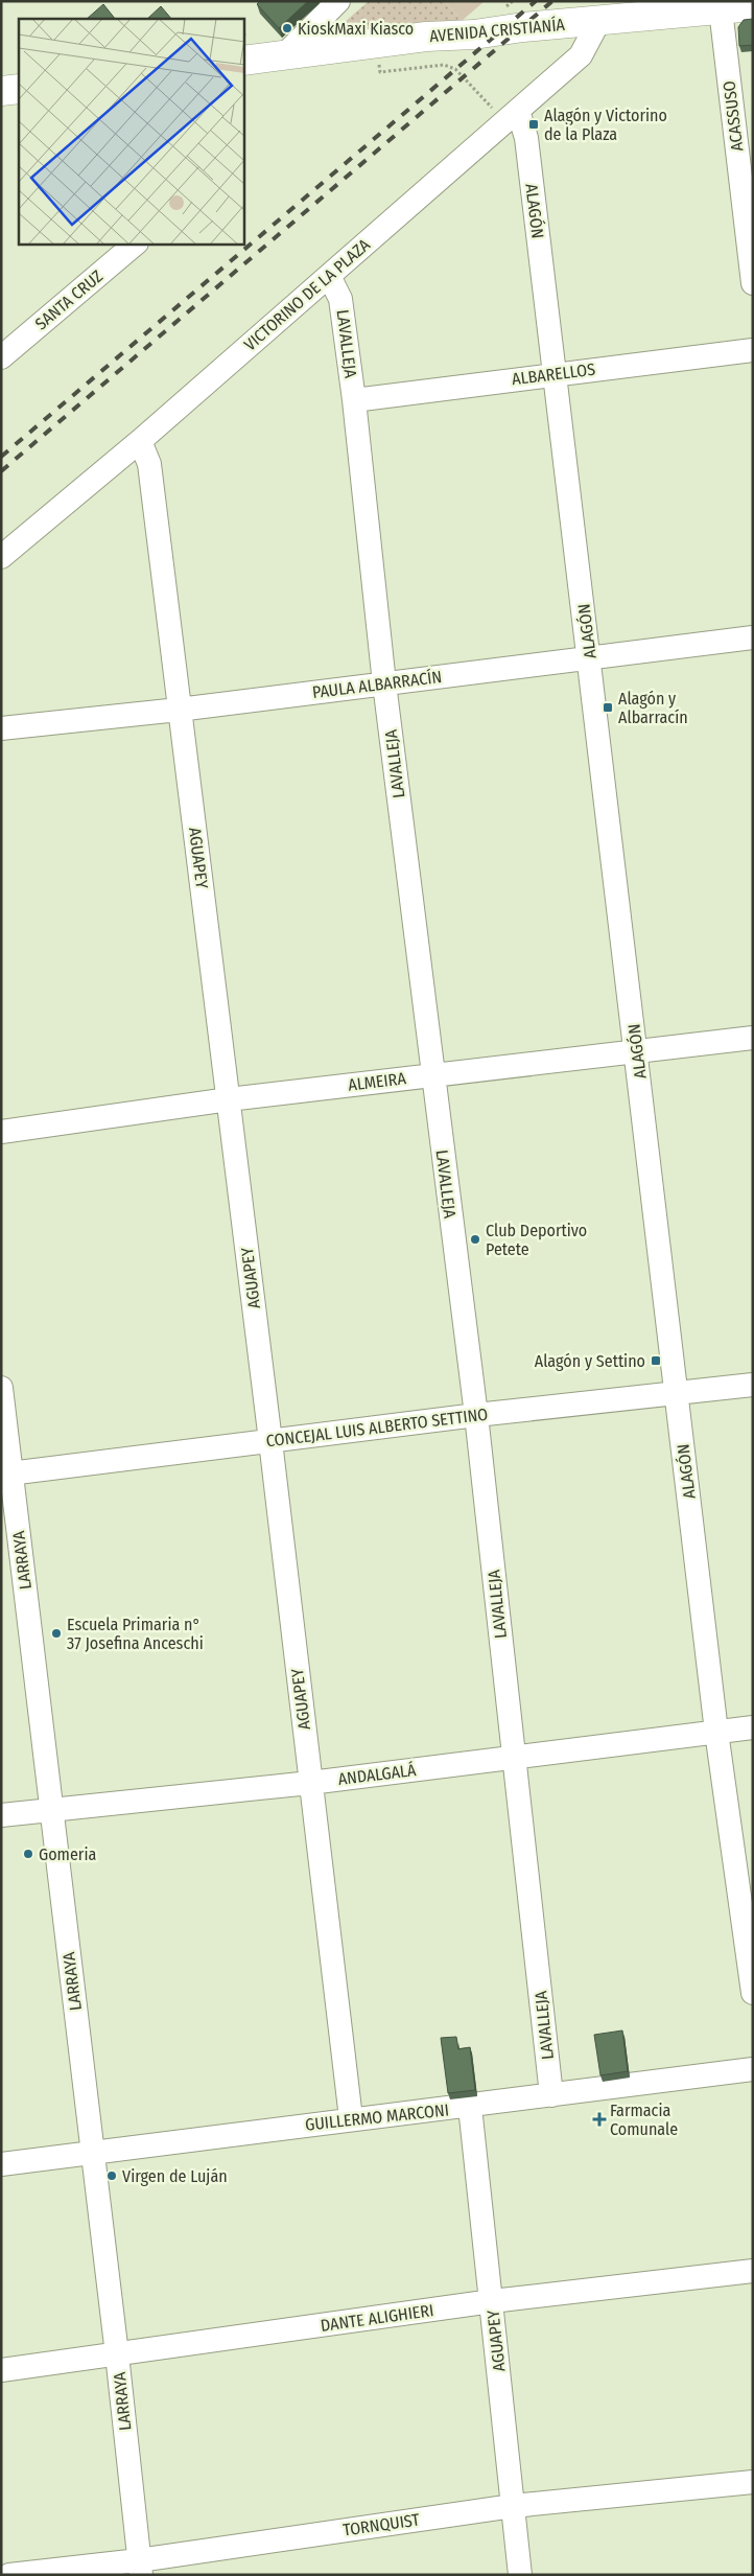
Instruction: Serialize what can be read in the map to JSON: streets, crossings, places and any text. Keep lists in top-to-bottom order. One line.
{"streets":{"main road":["AVENIDA CRISTIANÍA"],"street":["ACASSUSO","ALAGÓN","VICTORINO DE LA PLAZA","SANTA CRUZ","LAVALLEJA","ALBARELLOS","PAULA ALBARRACÍN","AGUAPEY","ALMEIRA","CONCEJAL LUIS ALBERTO SETTINO","LARRAYA","ANDALGALÁ","GUILLERMO MARCONI","DANTE ALIGHIERI","TORNQUIST"]},"crossings":[["AVENIDA CRISTIANÍA","ACASSUSO"],["AVENIDA CRISTIANÍA","VICTORINO DE LA PLAZA"],["ALAGÓN","VICTORINO DE LA PLAZA"],["ALAGÓN","ALBARELLOS"],["ALAGÓN","PAULA ALBARRACÍN"],["ALAGÓN","ALMEIRA"],["ALAGÓN","CONCEJAL LUIS ALBERTO SETTINO"],["ALAGÓN","ANDALGALÁ"],["VICTORINO DE LA PLAZA","LAVALLEJA"],["VICTORINO DE LA PLAZA","AGUAPEY"],["LAVALLEJA","ALBARELLOS"],["LAVALLEJA","PAULA ALBARRACÍN"],["LAVALLEJA","ALMEIRA"],["LAVALLEJA","CONCEJAL LUIS ALBERTO SETTINO"],["LAVALLEJA","ANDALGALÁ"],["LAVALLEJA","GUILLERMO MARCONI"],["PAULA ALBARRACÍN","AGUAPEY"],["AGUAPEY","ALMEIRA"],["AGUAPEY","CONCEJAL LUIS ALBERTO SETTINO"],["AGUAPEY","ANDALGALÁ"],["AGUAPEY","GUILLERMO MARCONI"],["AGUAPEY","DANTE ALIGHIERI"],["AGUAPEY","TORNQUIST"],["CONCEJAL LUIS ALBERTO SETTINO","LARRAYA"],["LARRAYA","ANDALGALÁ"],["LARRAYA","GUILLERMO MARCONI"],["LARRAYA","DANTE ALIGHIERI"],["LARRAYA","TORNQUIST"]],"places":{"other":["KioskMaxi Kiasco","Club Deportivo Petete","Escuela Primaria n° 37 Josefina Anceschi","Gomeria","Virgen de Luján"],"transit":["Alagón y Victorino de la Plaza","Alagón y Albarracín","Alagón y Settino"],"health":["Farmacia Comunale"]}}
